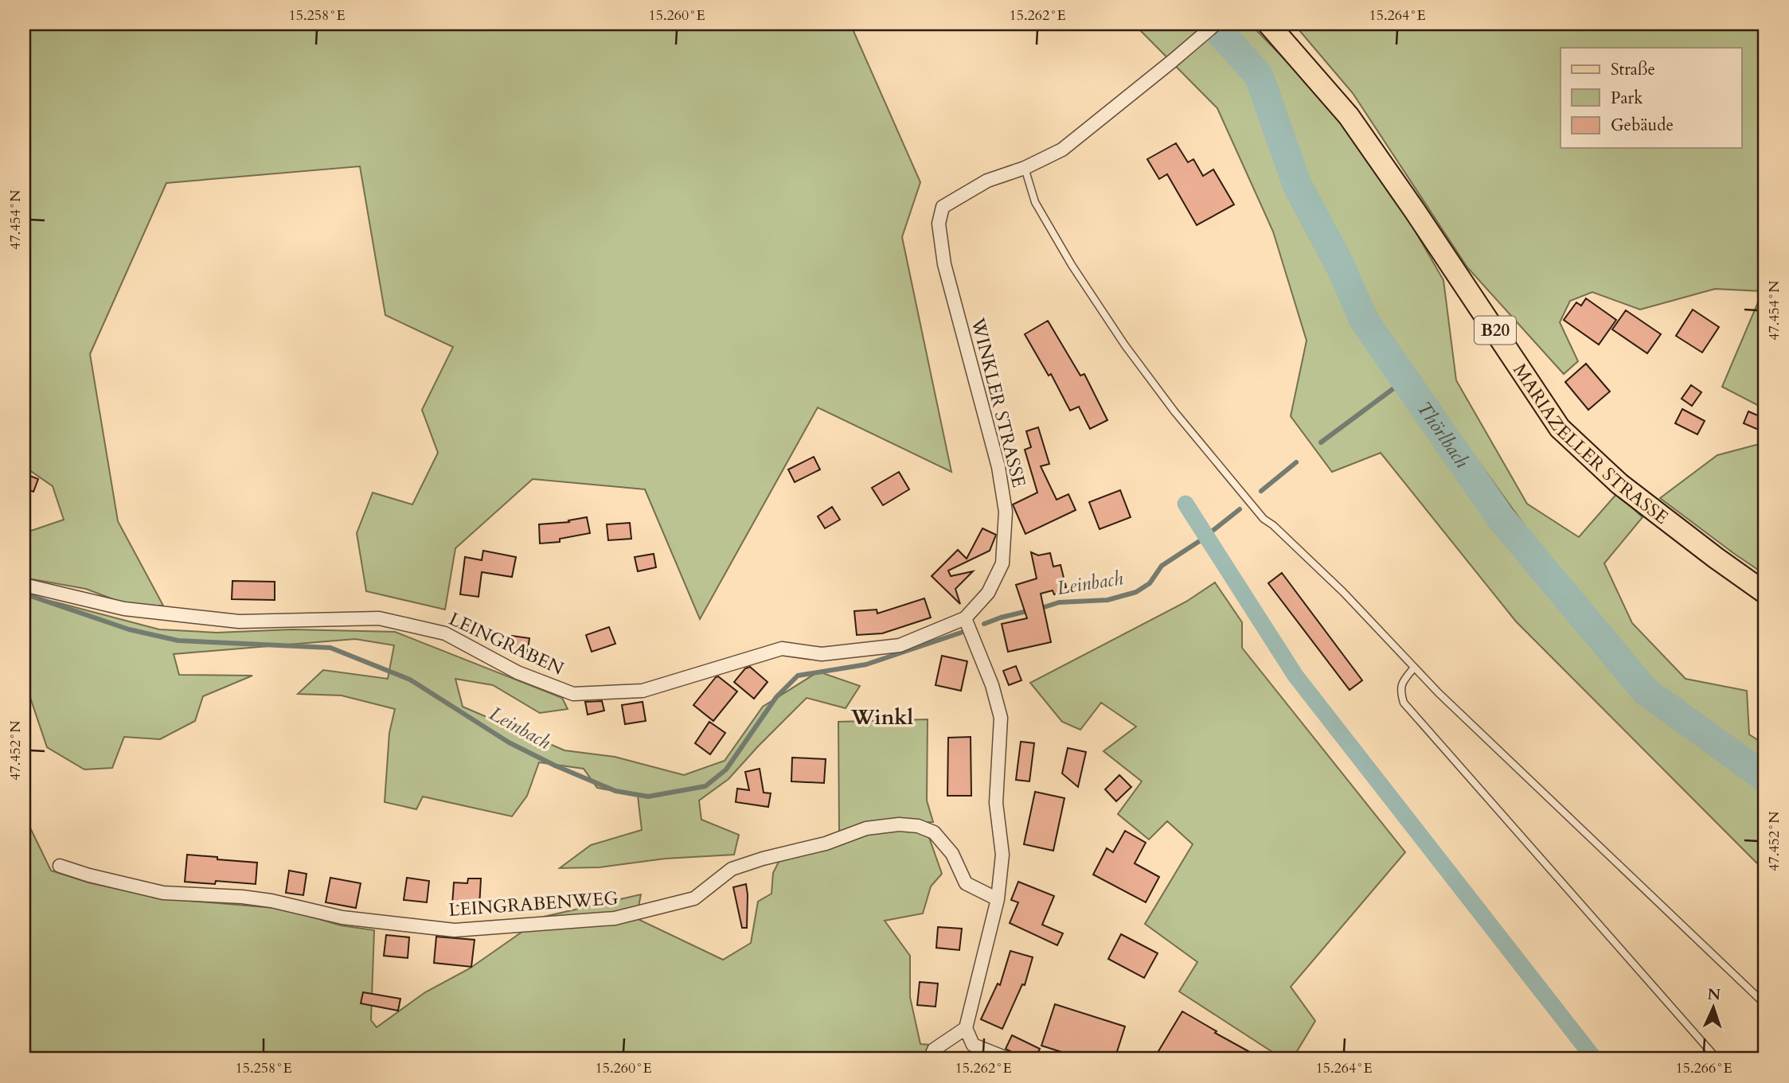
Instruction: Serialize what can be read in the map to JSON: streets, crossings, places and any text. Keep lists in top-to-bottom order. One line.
{"streets":{"main road":["B20","MARIAZELLER STRASSE"],"street":["WINKLER STRASSE","LEINGRABEN","LEINGRABENWEG"]},"crossings":[["WINKLER STRASSE","LEINGRABEN"]],"districts":["Winkl"],"water":["Thörlbach","Leinbach"],"legend":["Straße","Park","Gebäude"],"north":"top","coordinates":["15.258°E","15.260°E","15.262°E","15.264°E","47.454°N","47.452°N","15.266°E"]}
